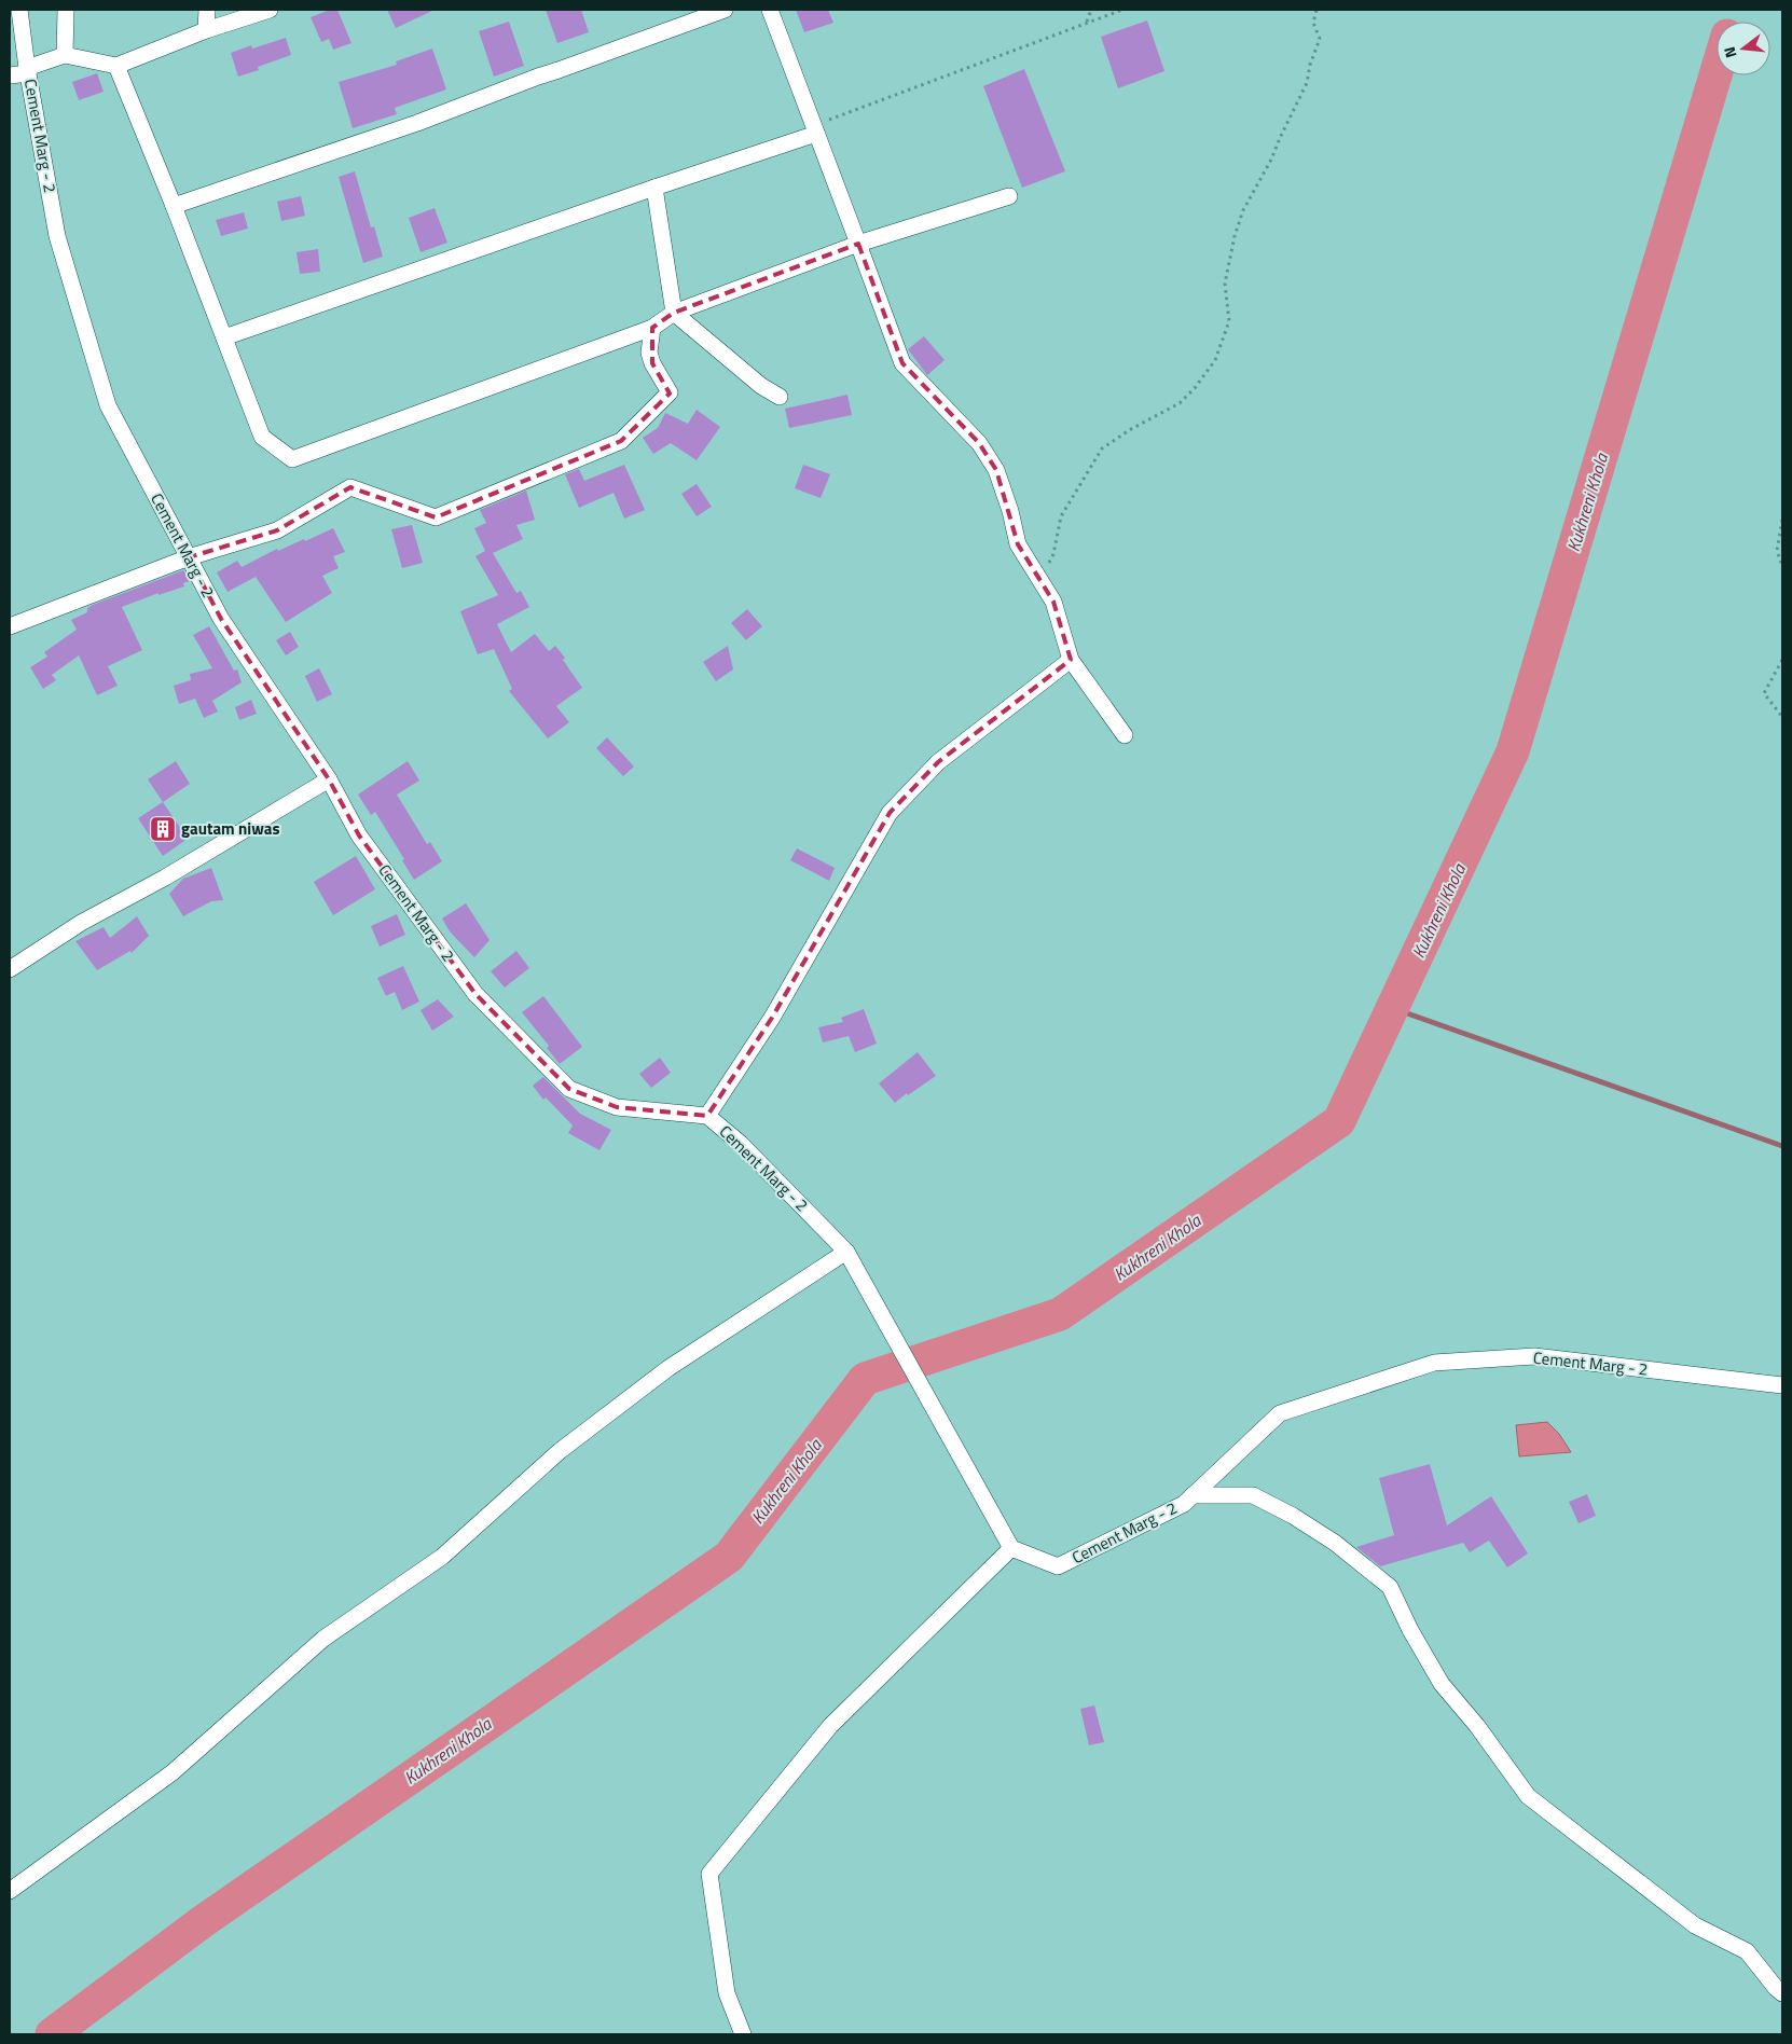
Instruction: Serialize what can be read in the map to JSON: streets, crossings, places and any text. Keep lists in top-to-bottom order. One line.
{"streets":{"street":["Cement Marg - 2"]},"water":["Kukhreni Khola"],"places":{"building":["gautam niwas"]},"north":"left"}
